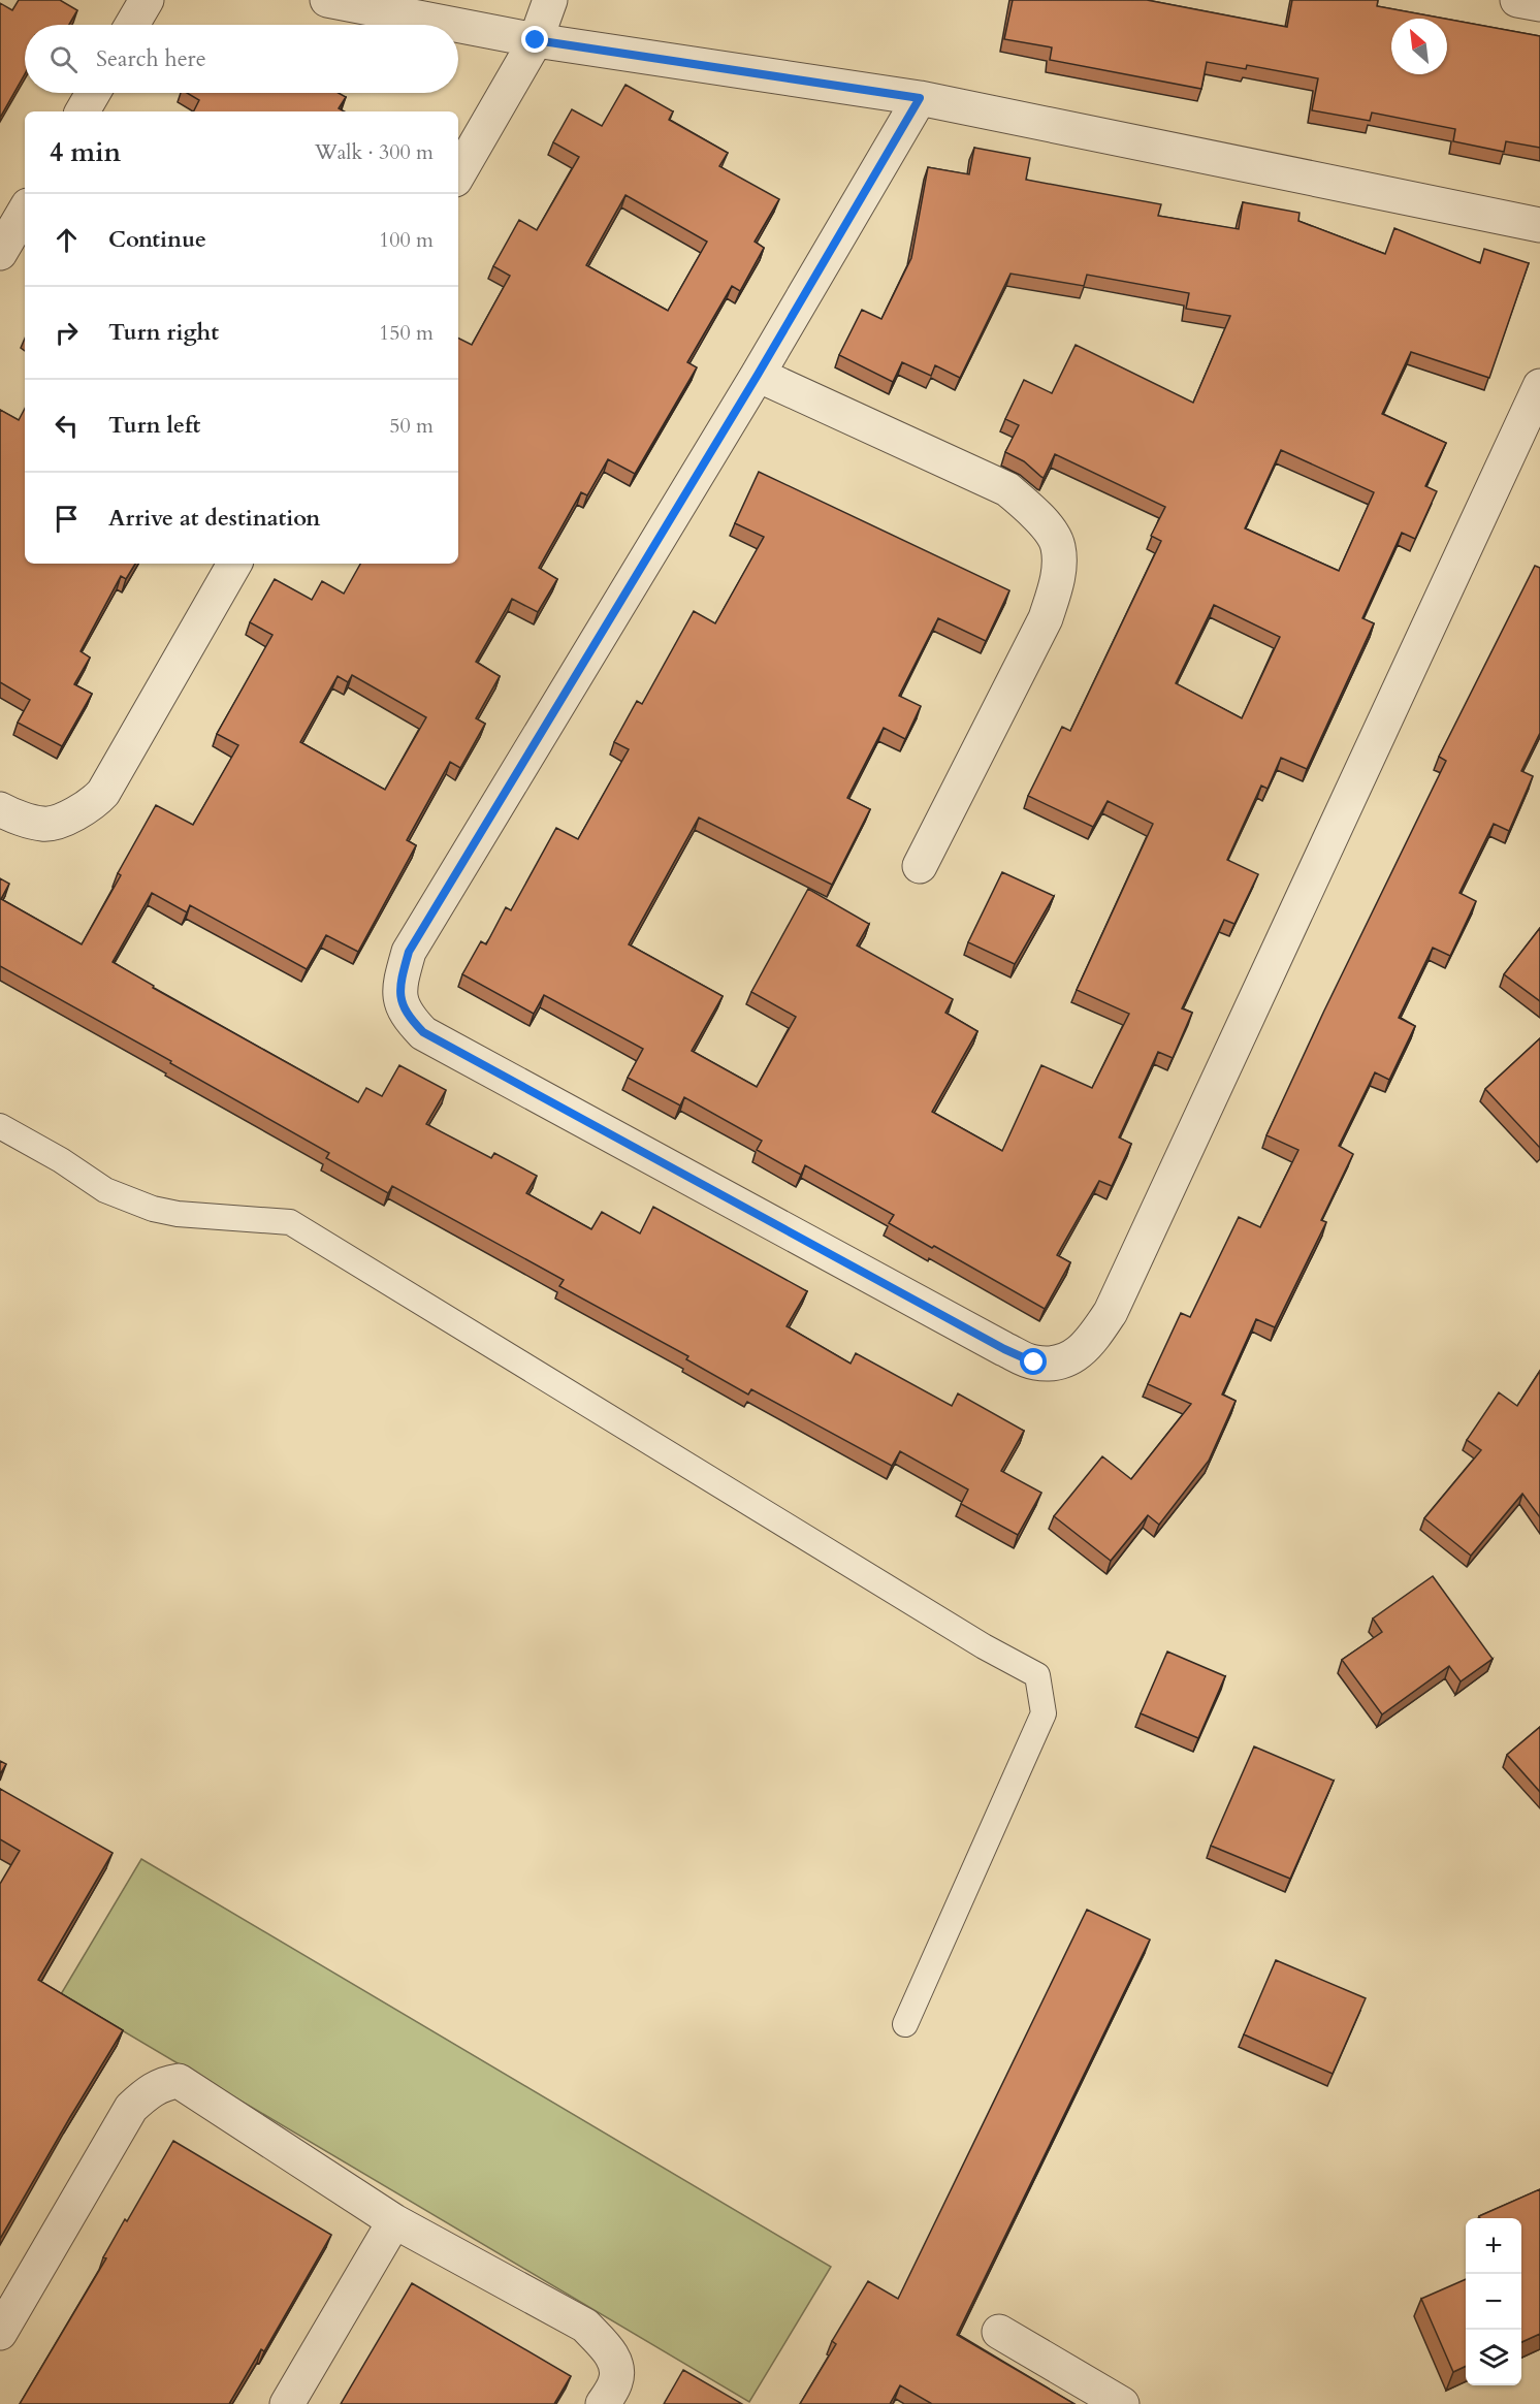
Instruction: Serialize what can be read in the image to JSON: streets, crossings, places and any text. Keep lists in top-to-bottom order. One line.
{"north":"top left","page":{"search":"Search here","heading":["4 min","Walk · 300 m"],"list":[["Continue","100 m"],["Turn right","150 m"],["Turn left","50 m"],"Arrive at destination"],"map_buttons":["+","−"]}}
